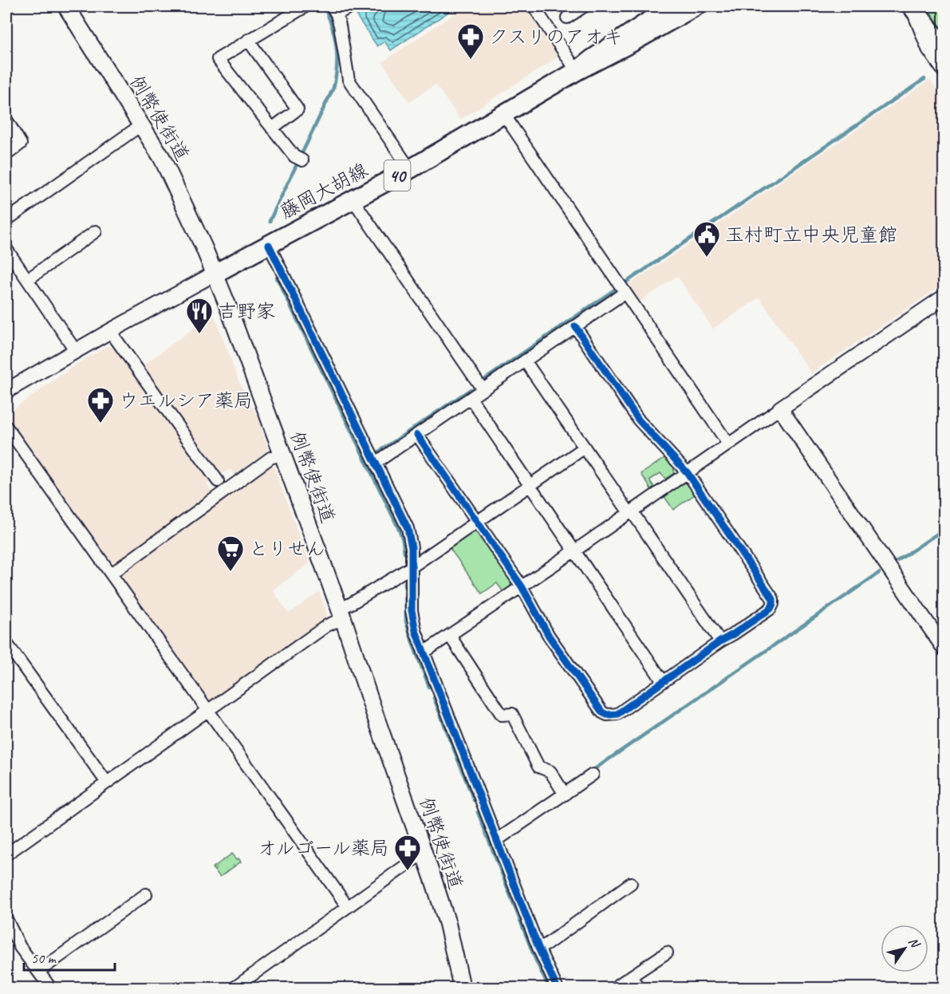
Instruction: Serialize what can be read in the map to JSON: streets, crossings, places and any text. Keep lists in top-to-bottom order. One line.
{"streets":{"main road":["例幣使街道","40","藤岡大胡線"]},"crossings":[["例幣使街道","藤岡大胡線"]],"places":{"pharmacy":["クスリのアオキ","ウエルシア薬局","オルゴール薬局"],"public building":["玉村町立中央児童館"],"restaurant":["吉野家"],"supermarket":["とりせん"]},"scale_bar":"50 m","north":"top right"}
